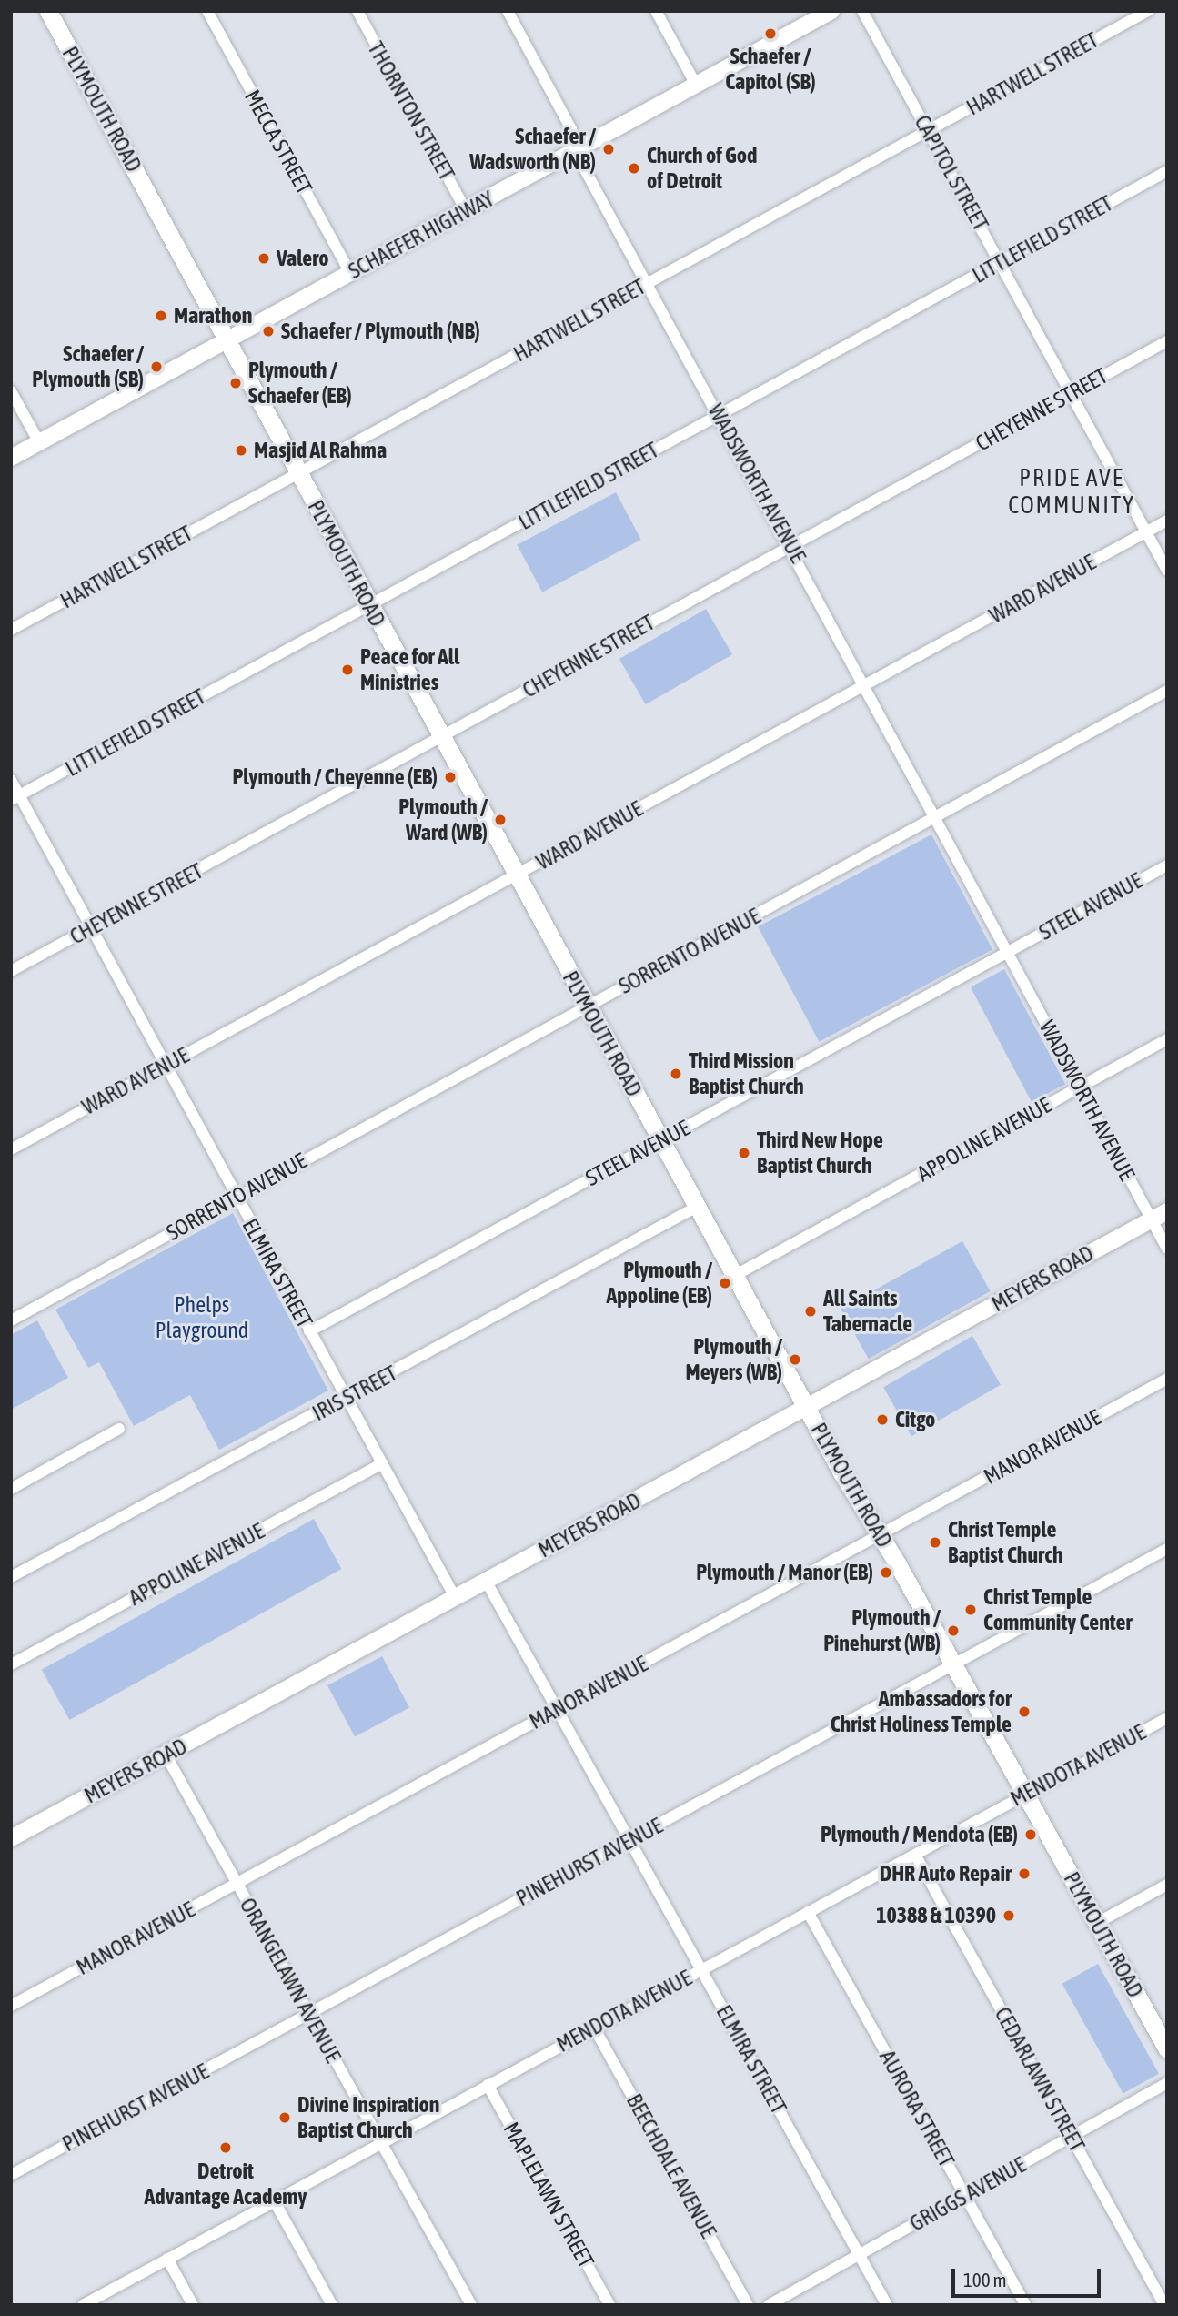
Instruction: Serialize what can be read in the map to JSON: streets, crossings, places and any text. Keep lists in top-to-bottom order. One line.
{"streets":{"main road":["PLYMOUTH ROAD"],"street":["HARTWELL STREET","THORNTON STREET","MECCA STREET","CAPITOL STREET","SCHAEFER HIGHWAY","LITTLEFIELD STREET","CHEYENNE STREET","WADSWORTH AVENUE","WARD AVENUE","STEEL AVENUE","SORRENTO AVENUE","APPOLINE AVENUE","ELMIRA STREET","MEYERS ROAD","IRIS STREET","MANOR AVENUE","MENDOTA AVENUE","PINEHURST AVENUE","ORANGELAWN AVENUE","CEDARLAWN STREET","AURORA STREET","BEECHDALE AVENUE","GRIGGS AVENUE","MAPLELAWN STREET"]},"crossings":[["HARTWELL STREET","PLYMOUTH ROAD"],["HARTWELL STREET","CAPITOL STREET"],["HARTWELL STREET","WADSWORTH AVENUE"],["PLYMOUTH ROAD","SCHAEFER HIGHWAY"],["PLYMOUTH ROAD","LITTLEFIELD STREET"],["PLYMOUTH ROAD","CHEYENNE STREET"],["PLYMOUTH ROAD","WARD AVENUE"],["PLYMOUTH ROAD","STEEL AVENUE"],["PLYMOUTH ROAD","SORRENTO AVENUE"],["PLYMOUTH ROAD","APPOLINE AVENUE"],["PLYMOUTH ROAD","MEYERS ROAD"],["PLYMOUTH ROAD","IRIS STREET"],["PLYMOUTH ROAD","MANOR AVENUE"],["PLYMOUTH ROAD","MENDOTA AVENUE"],["PLYMOUTH ROAD","PINEHURST AVENUE"],["THORNTON STREET","SCHAEFER HIGHWAY"],["MECCA STREET","SCHAEFER HIGHWAY"],["CAPITOL STREET","LITTLEFIELD STREET"],["CAPITOL STREET","CHEYENNE STREET"],["CAPITOL STREET","WARD AVENUE"],["SCHAEFER HIGHWAY","WADSWORTH AVENUE"],["LITTLEFIELD STREET","WADSWORTH AVENUE"],["LITTLEFIELD STREET","ELMIRA STREET"],["CHEYENNE STREET","WADSWORTH AVENUE"],["CHEYENNE STREET","ELMIRA STREET"],["WADSWORTH AVENUE","WARD AVENUE"],["WADSWORTH AVENUE","STEEL AVENUE"],["WADSWORTH AVENUE","SORRENTO AVENUE"],["WADSWORTH AVENUE","APPOLINE AVENUE"],["WADSWORTH AVENUE","MEYERS ROAD"],["WARD AVENUE","ELMIRA STREET"],["STEEL AVENUE","ELMIRA STREET"],["SORRENTO AVENUE","ELMIRA STREET"],["APPOLINE AVENUE","ELMIRA STREET"],["ELMIRA STREET","MEYERS ROAD"],["ELMIRA STREET","IRIS STREET"],["ELMIRA STREET","MANOR AVENUE"],["ELMIRA STREET","MENDOTA AVENUE"],["ELMIRA STREET","PINEHURST AVENUE"],["ELMIRA STREET","GRIGGS AVENUE"],["MEYERS ROAD","ORANGELAWN AVENUE"],["MANOR AVENUE","ORANGELAWN AVENUE"],["MENDOTA AVENUE","ORANGELAWN AVENUE"],["MENDOTA AVENUE","CEDARLAWN STREET"],["MENDOTA AVENUE","AURORA STREET"],["MENDOTA AVENUE","BEECHDALE AVENUE"],["MENDOTA AVENUE","MAPLELAWN STREET"],["PINEHURST AVENUE","ORANGELAWN AVENUE"],["CEDARLAWN STREET","GRIGGS AVENUE"],["AURORA STREET","GRIGGS AVENUE"]],"districts":["PRIDE AVE COMMUNITY"],"parks":["Phelps Playground"],"places":["Schaefer / Capitol (SB)","Schaefer / Wadsworth (NB)","Church of God of Detroit","Valero","Marathon","Schaefer / Plymouth (NB)","Schaefer / Plymouth (SB)","Plymouth / Schaefer (EB)","Masjid Al Rahma","Peace for All Ministries","Plymouth / Cheyenne (EB)","Plymouth / Ward (WB)","Third Mission Baptist Church","Third New Hope Baptist Church","Plymouth / Appoline (EB)","All Saints Tabernacle","Plymouth / Meyers (WB)","Citgo","Christ Temple Baptist Church","Plymouth / Manor (EB)","Christ Temple Community Center","Plymouth / Pinehurst (WB)","Ambassadors for Christ Holiness Temple","Plymouth / Mendota (EB)","DHR Auto Repair","10388 & 10390","Divine Inspiration Baptist Church","Detroit Advantage Academy"],"scale_bar":"100 m"}
